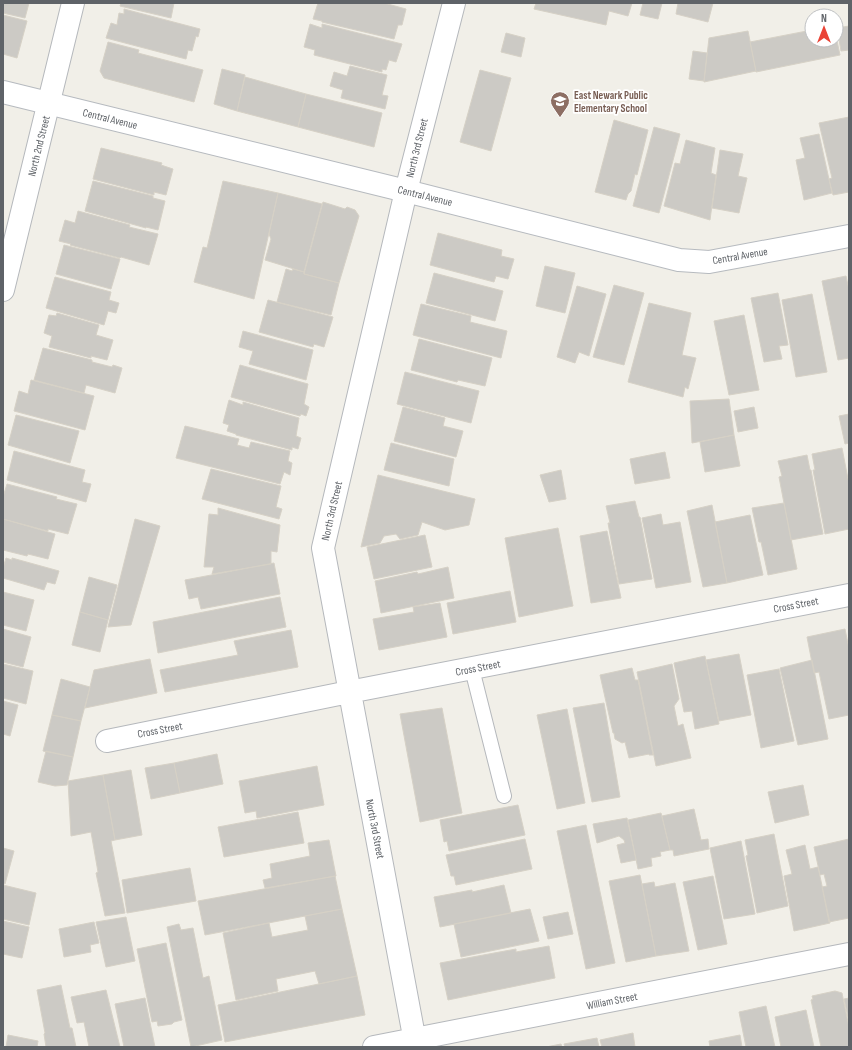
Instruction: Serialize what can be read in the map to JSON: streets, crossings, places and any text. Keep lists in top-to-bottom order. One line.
{"streets":{"street":["Central Avenue","North 2nd Street","North 3rd Street","Cross Street","William Street"]},"crossings":[["Central Avenue","North 2nd Street"],["Central Avenue","North 3rd Street"],["North 3rd Street","Cross Street"],["North 3rd Street","William Street"]],"places":{"school or university":["East Newark Public Elementary School"]},"north":"top"}
